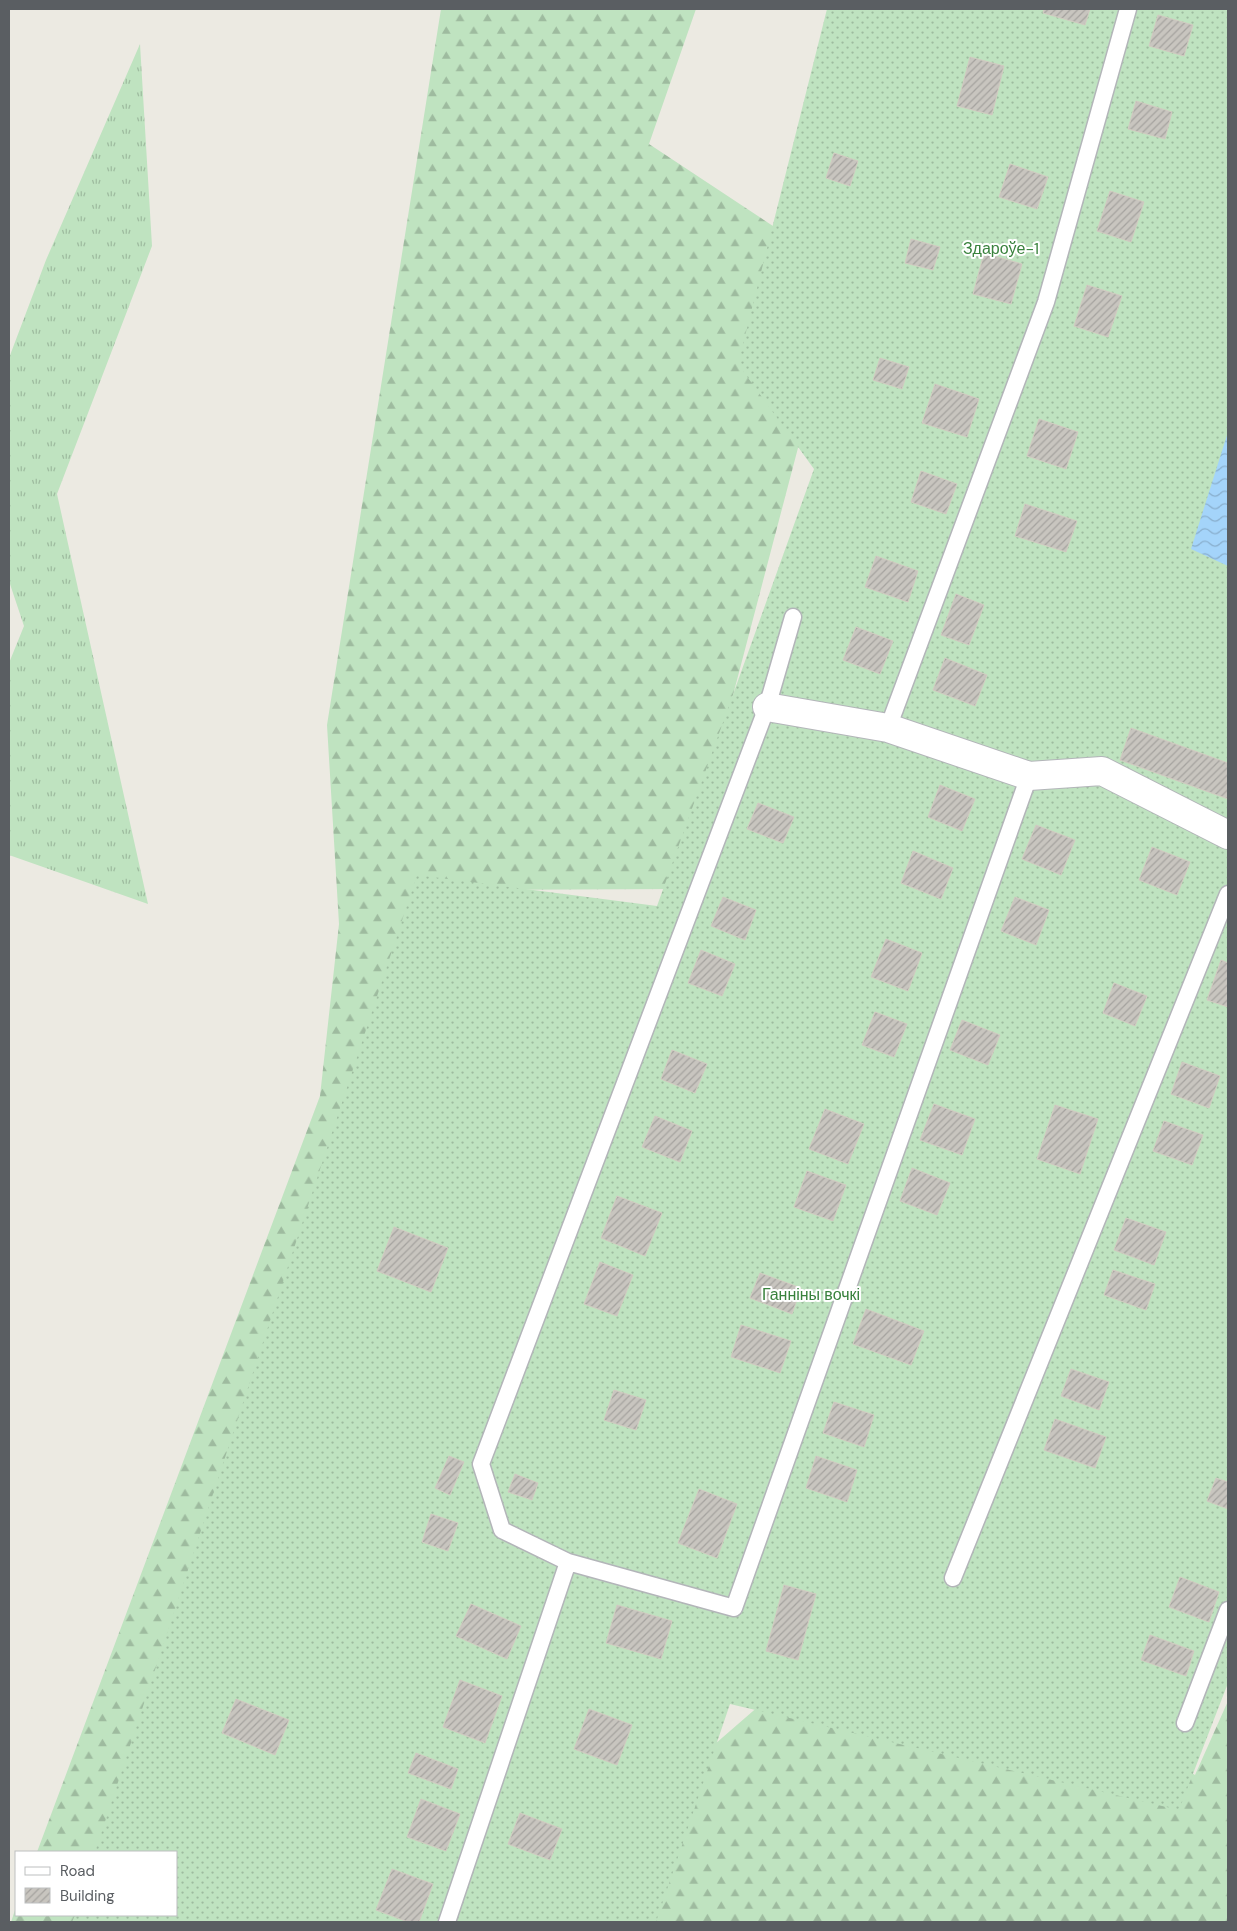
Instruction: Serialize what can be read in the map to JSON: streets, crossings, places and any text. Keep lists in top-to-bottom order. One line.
{"parks":["Здароўе-1","Ганніны вочкі"],"legend":["Road","Building"]}
